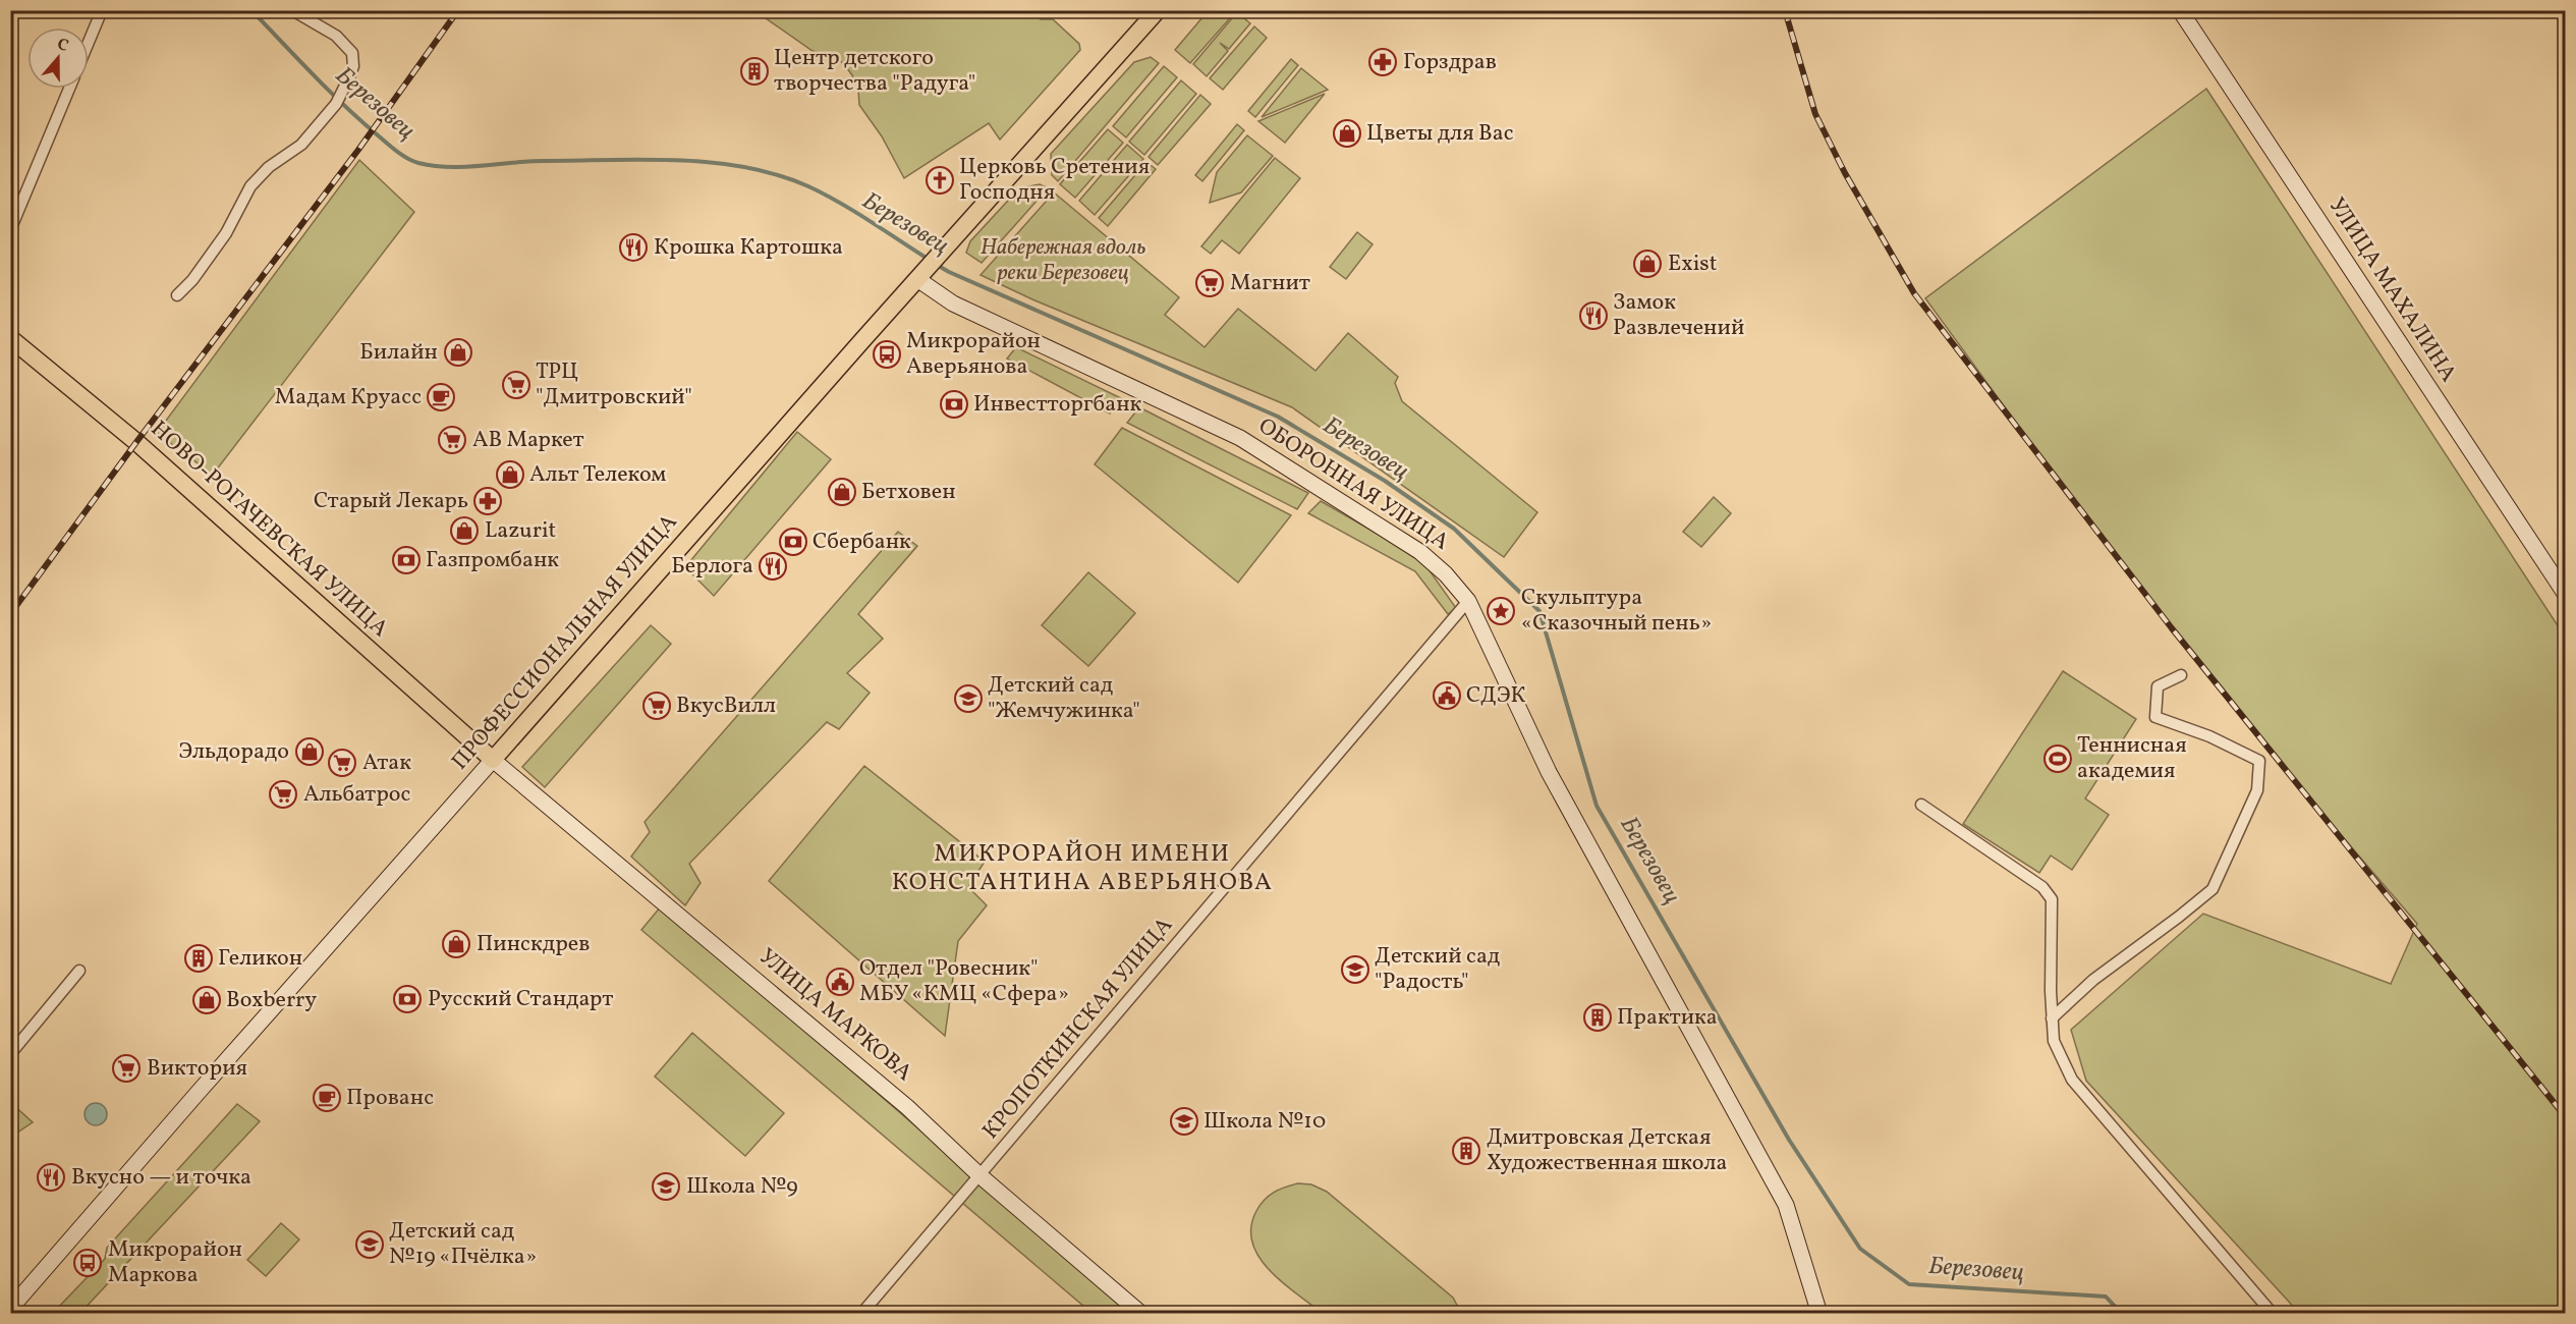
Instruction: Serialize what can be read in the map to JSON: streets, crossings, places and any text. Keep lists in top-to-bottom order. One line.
{"streets":{"main road":["НОВО-РОГАЧЕВСКАЯ УЛИЦА","ПРОФЕССИОНАЛЬНАЯ УЛИЦА"],"street":["УЛИЦА МАХАЛИНА","ОБОРОННАЯ УЛИЦА","УЛИЦА МАРКОВА","КРОПОТКИНСКАЯ УЛИЦА"]},"crossings":[["ОБОРОННАЯ УЛИЦА","ПРОФЕССИОНАЛЬНАЯ УЛИЦА"],["ОБОРОННАЯ УЛИЦА","КРОПОТКИНСКАЯ УЛИЦА"],["НОВО-РОГАЧЕВСКАЯ УЛИЦА","ПРОФЕССИОНАЛЬНАЯ УЛИЦА"],["НОВО-РОГАЧЕВСКАЯ УЛИЦА","УЛИЦА МАРКОВА"],["ПРОФЕССИОНАЛЬНАЯ УЛИЦА","УЛИЦА МАРКОВА"],["УЛИЦА МАРКОВА","КРОПОТКИНСКАЯ УЛИЦА"]],"districts":["МИКРОРАЙОН ИМЕНИ КОНСТАНТИНА АВЕРЬЯНОВА"],"water":["Березовец"],"parks":["Набережная вдоль реки Березовец"],"places":{"pharmacy":["Горздрав","Старый Лекарь"],"building":["Центр детского творчества \"Радуга\"","Геликон","Практика","Дмитровская Детская Художественная школа"],"shop":["Цветы для Вас","Exist","Билайн","Альт Телеком","Бетховен","Lazurit","Эльдорадо","Пинскдрев","Boxberry"],"church":["Церковь Сретения Господня"],"restaurant":["Крошка Картошка","Замок Развлечений","Берлога","Вкусно — и точка"],"supermarket":["Магнит","ТРЦ \"Дмитровский\"","АВ Маркет","ВкусВилл","Атак","Альбатрос","Виктория"],"bus stop":["Микрорайон Аверьянова","Микрорайон Маркова"],"cafe":["Мадам Круасс","Прованс"],"bank":["Инвестторгбанк","Сбербанк","Газпромбанк","Русский Стандарт"],"place":["Скульптура «Сказочный пень»"],"public building":["СДЭК","Отдел \"Ровесник\" МБУ «КМЦ «Сфера»"],"school or university":["Детский сад \"Жемчужинка\"","Детский сад \"Радость\"","Школа №10","Школа №9","Детский сад №19 «Пчёлка»"],"sports":["Теннисная академия"]},"north":"top"}
